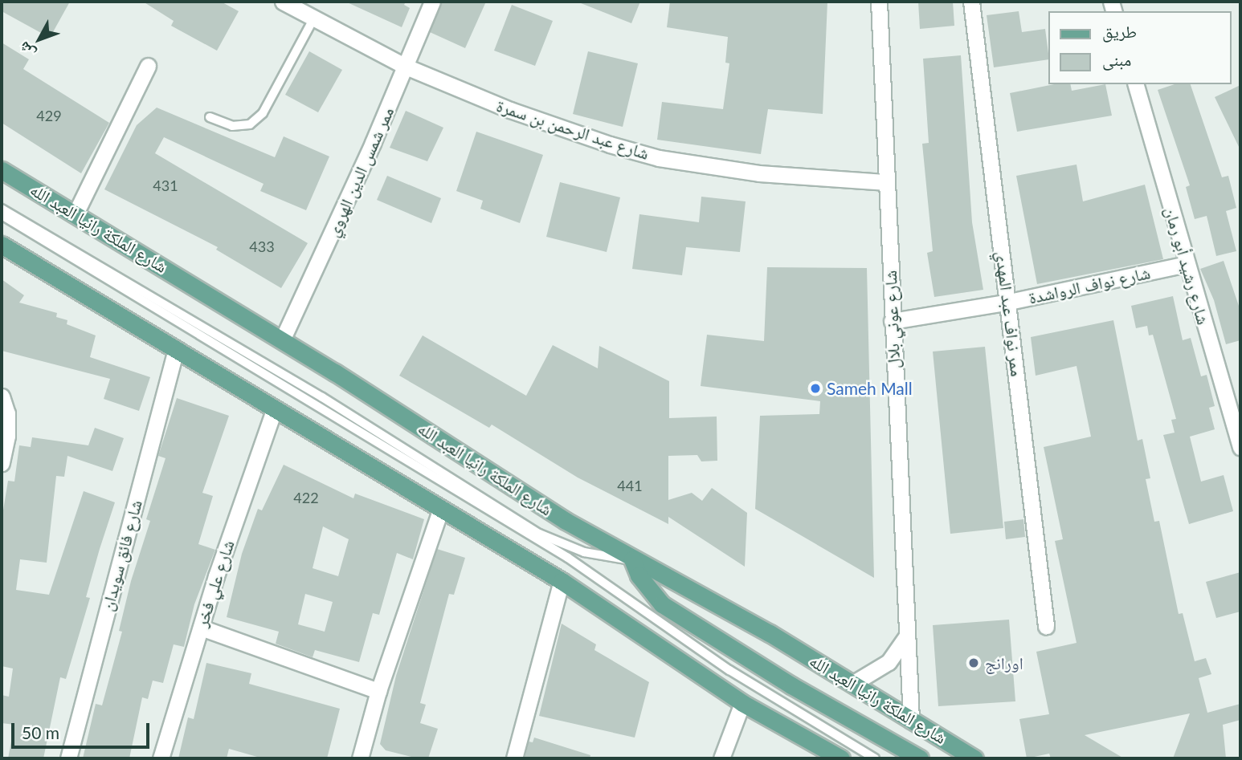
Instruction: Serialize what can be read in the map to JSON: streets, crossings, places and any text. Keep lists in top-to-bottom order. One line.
{"streets":{"main road":["شارع الملكة رانيا العبد الله"],"street":["شارع عبد الرحمن بن سمرة","ممر شمس الدين الهروي","شارع رشيد أبو رمان","شارع نواف الرواشدة","ممر نواف عبد المهدي","شارع عوني بلال","شارع فائق سويدان","شارع علي فخر"]},"crossings":[["شارع عبد الرحمن بن سمرة","ممر شمس الدين الهروي"],["شارع عبد الرحمن بن سمرة","شارع عوني بلال"],["ممر شمس الدين الهروي","شارع الملكة رانيا العبد الله"],["شارع الملكة رانيا العبد الله","شارع عوني بلال"],["شارع رشيد أبو رمان","شارع نواف الرواشدة"],["شارع نواف الرواشدة","ممر نواف عبد المهدي"],["شارع نواف الرواشدة","شارع عوني بلال"]],"places":["Sameh Mall","اورانج"],"house_numbers":["429","431","433","441","422"],"legend":["طريق","مبنى"],"scale_bar":"50 m","north":"bottom left"}
